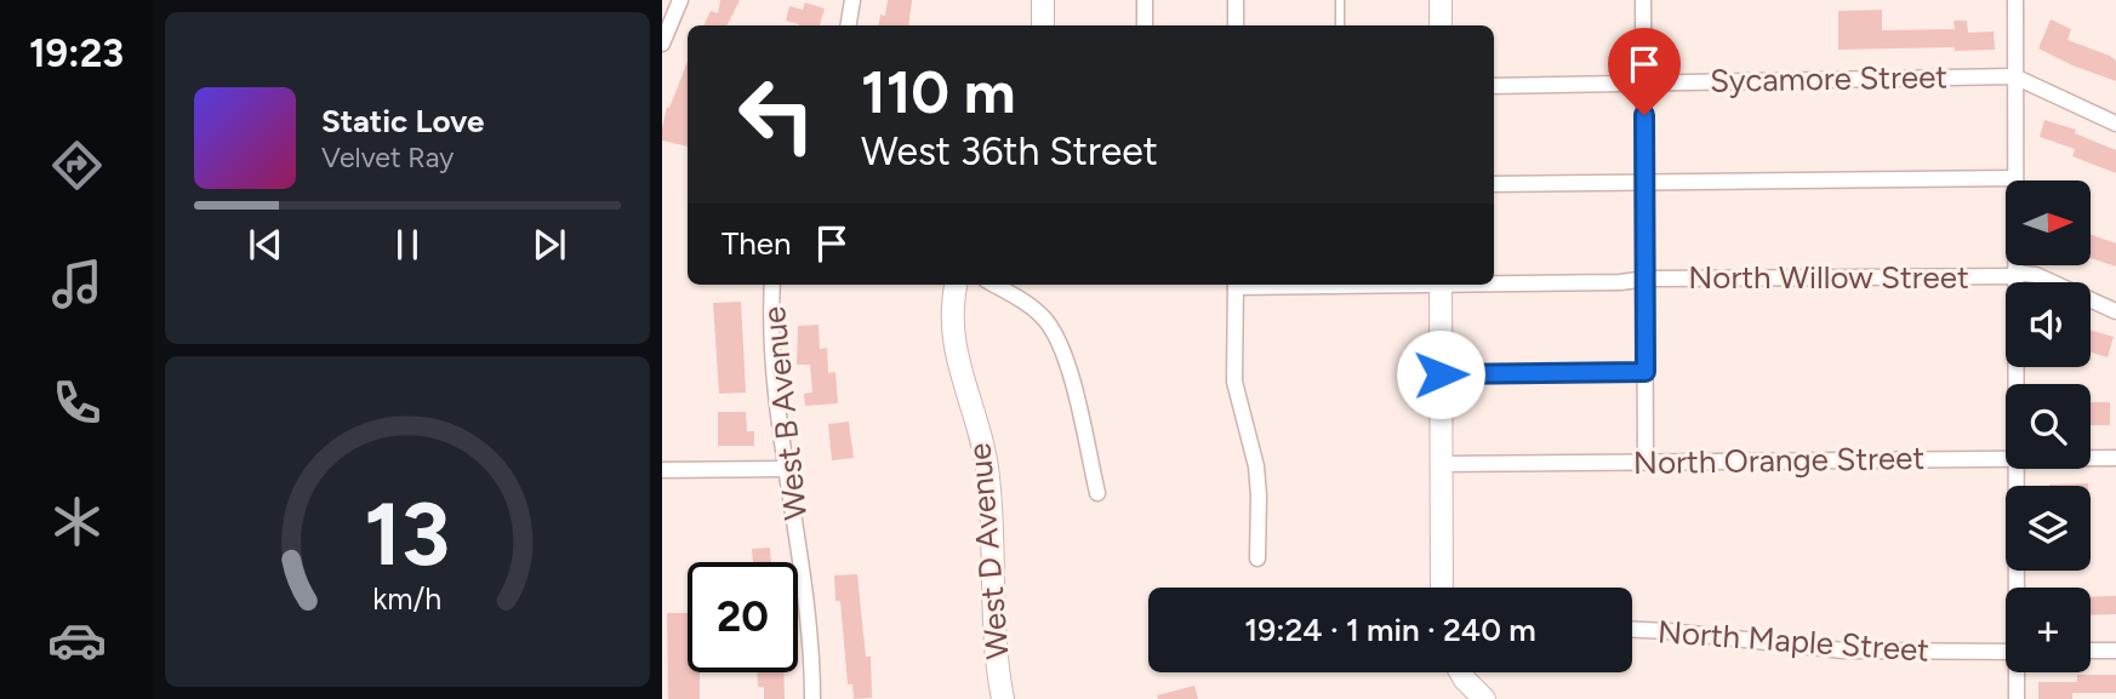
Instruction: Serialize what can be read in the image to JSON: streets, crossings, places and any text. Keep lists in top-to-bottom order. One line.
{"streets":{"street":["Sycamore Street","North Willow Street","West B Avenue","North Orange Street","West D Avenue","North Maple Street"]},"north":"right","page":{"tabs":"19:23","turn":["110 m","West 36th Street"],"song":["Static Love","Velvet Ray"],"map_buttons":"+","then":"Then","limit":"20","trip":"19:24 · 1 min · 240 m","gauge":["13","km/h"]}}
